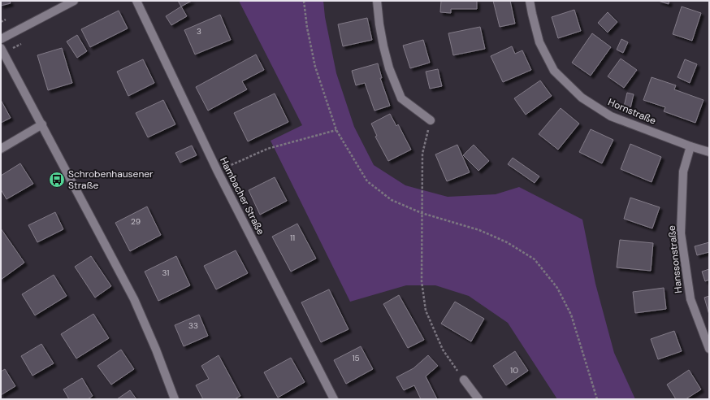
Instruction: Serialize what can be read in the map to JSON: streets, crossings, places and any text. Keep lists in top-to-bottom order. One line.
{"streets":{"street":["Hornstraße","Hambacher Straße","Hanssonstraße"]},"crossings":[["Hornstraße","Hanssonstraße"]],"places":{"bus stop":["Schrobenhausener Straße"]},"house_numbers":["3","29","11","31","33","15","10"]}
